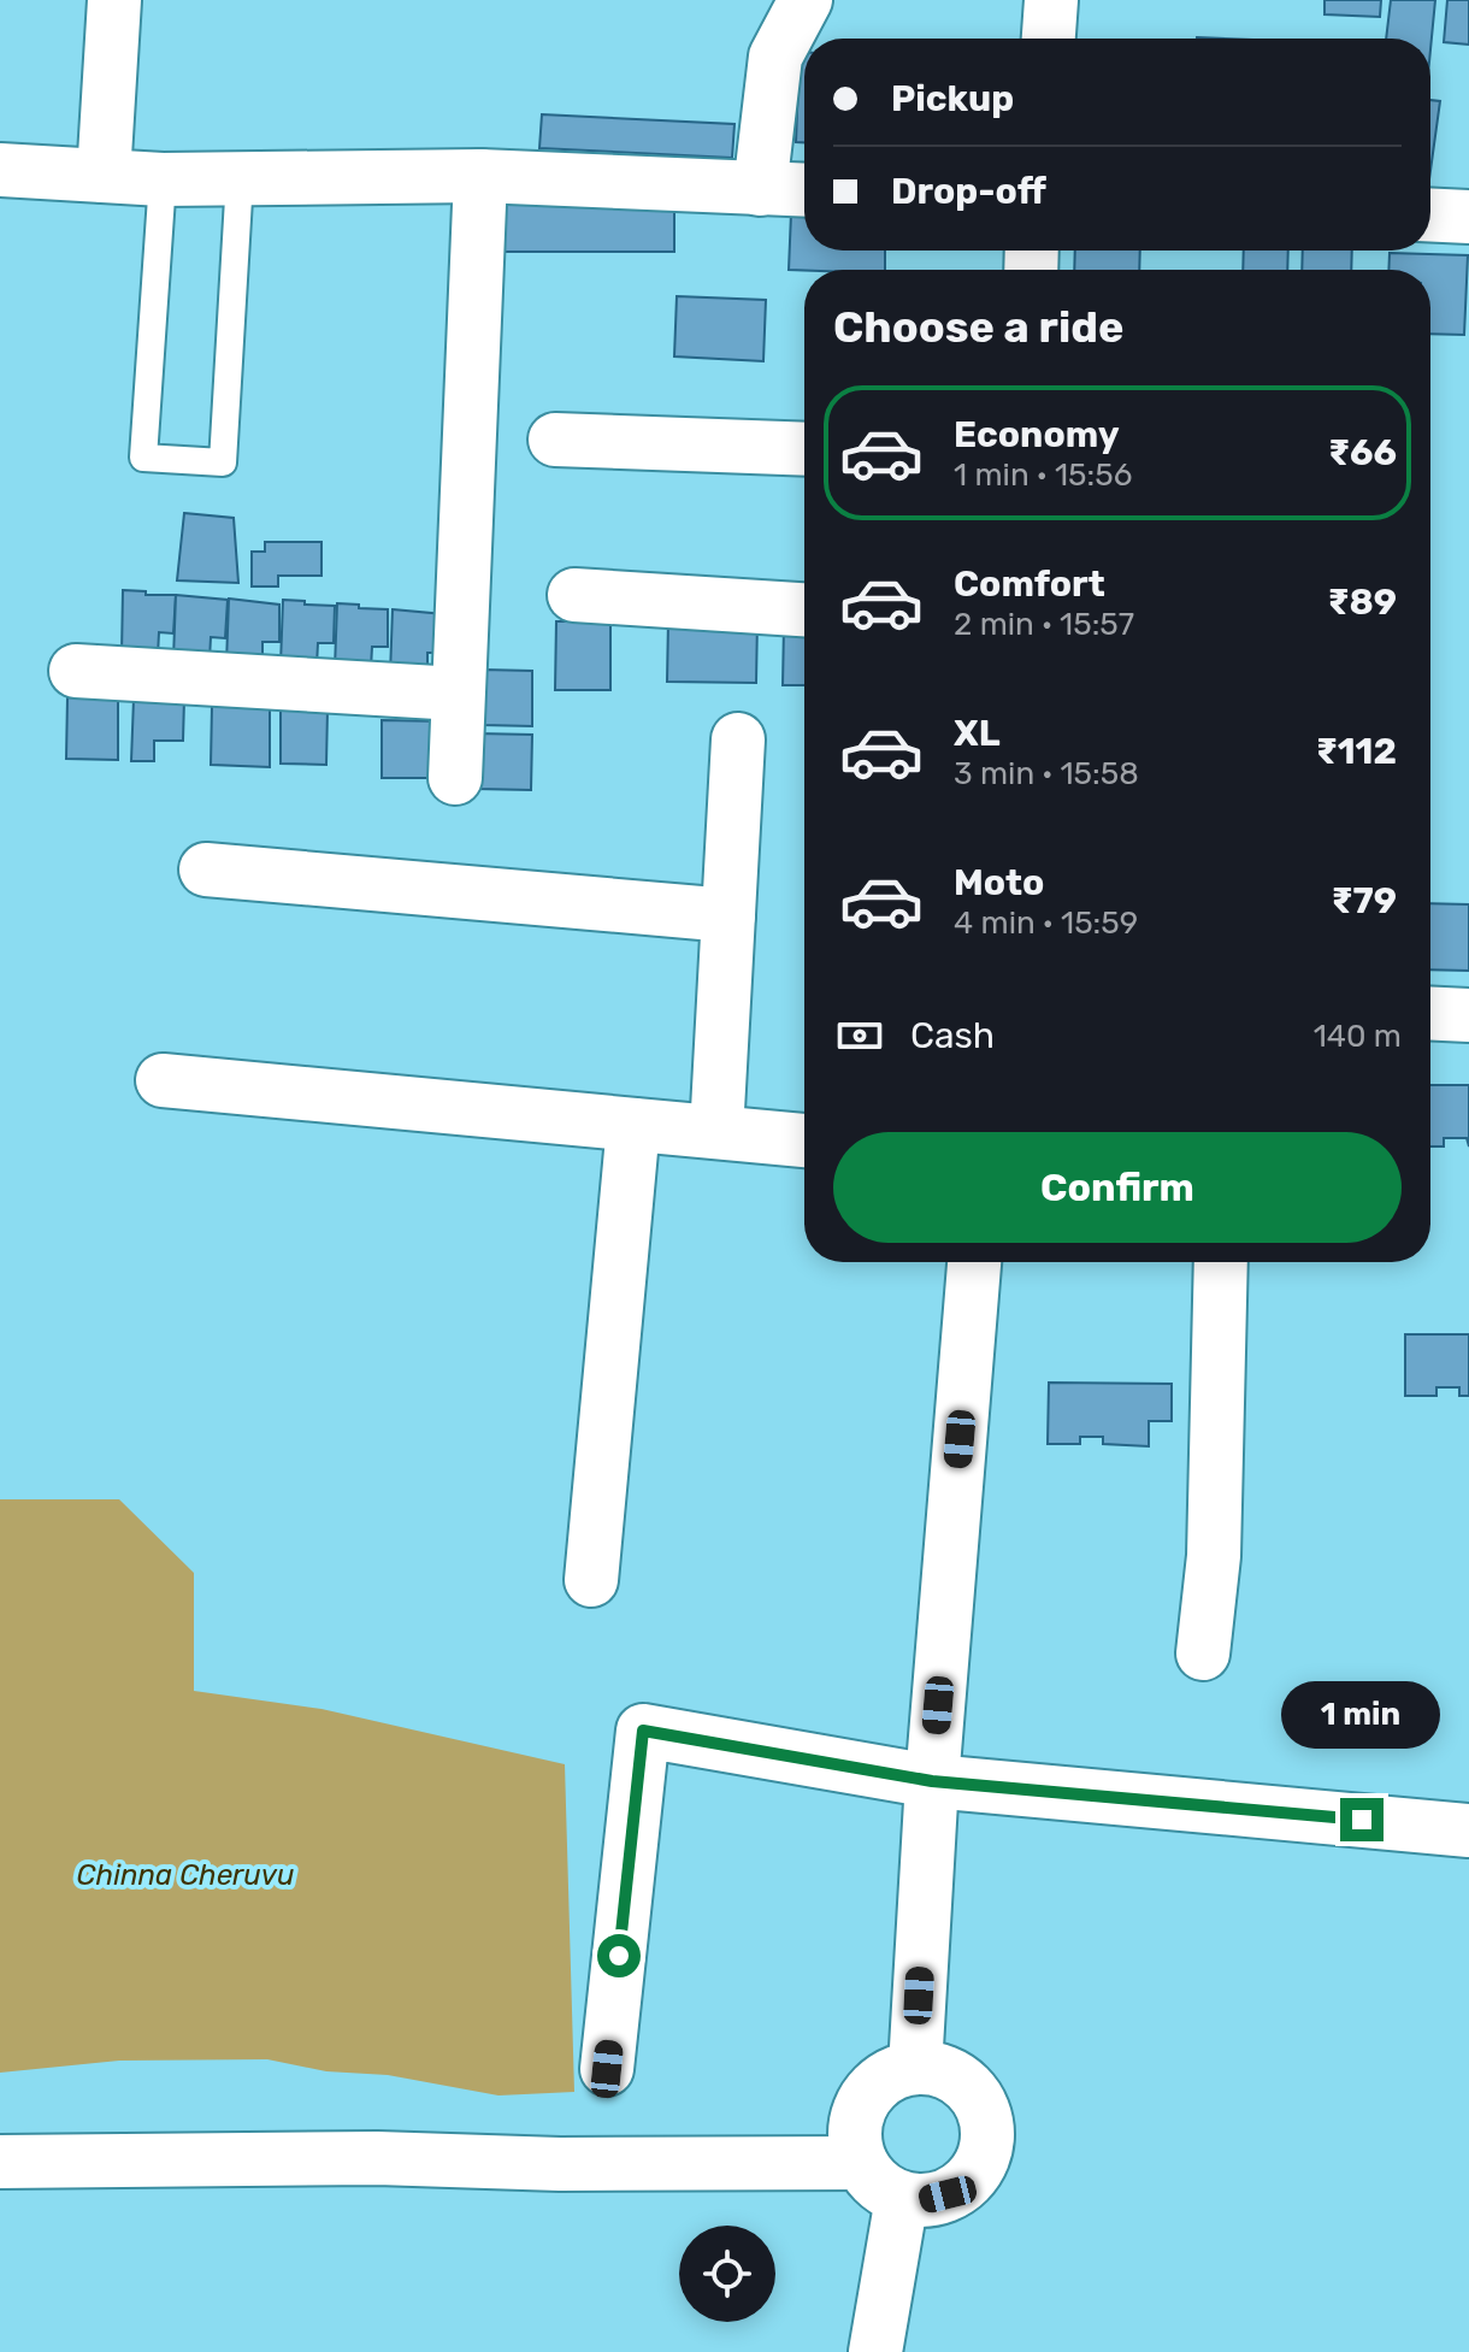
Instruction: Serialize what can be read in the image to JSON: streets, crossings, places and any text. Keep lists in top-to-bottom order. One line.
{"water":["Chinna Cheruvu"],"page":{"banner":["Pickup","Drop-off"],"heading":"Choose a ride","list":[{"name":"Economy","note":"1 min · 15:56","value":"₹66"},{"name":"Comfort","note":"2 min · 15:57","value":"₹89"},{"name":"XL","note":"3 min · 15:58","value":"₹112"},{"name":"Moto","note":"4 min · 15:59","value":"₹79"}],"pay":["Cash","140 m"],"buttons":"Confirm","bubble":"1 min"}}
